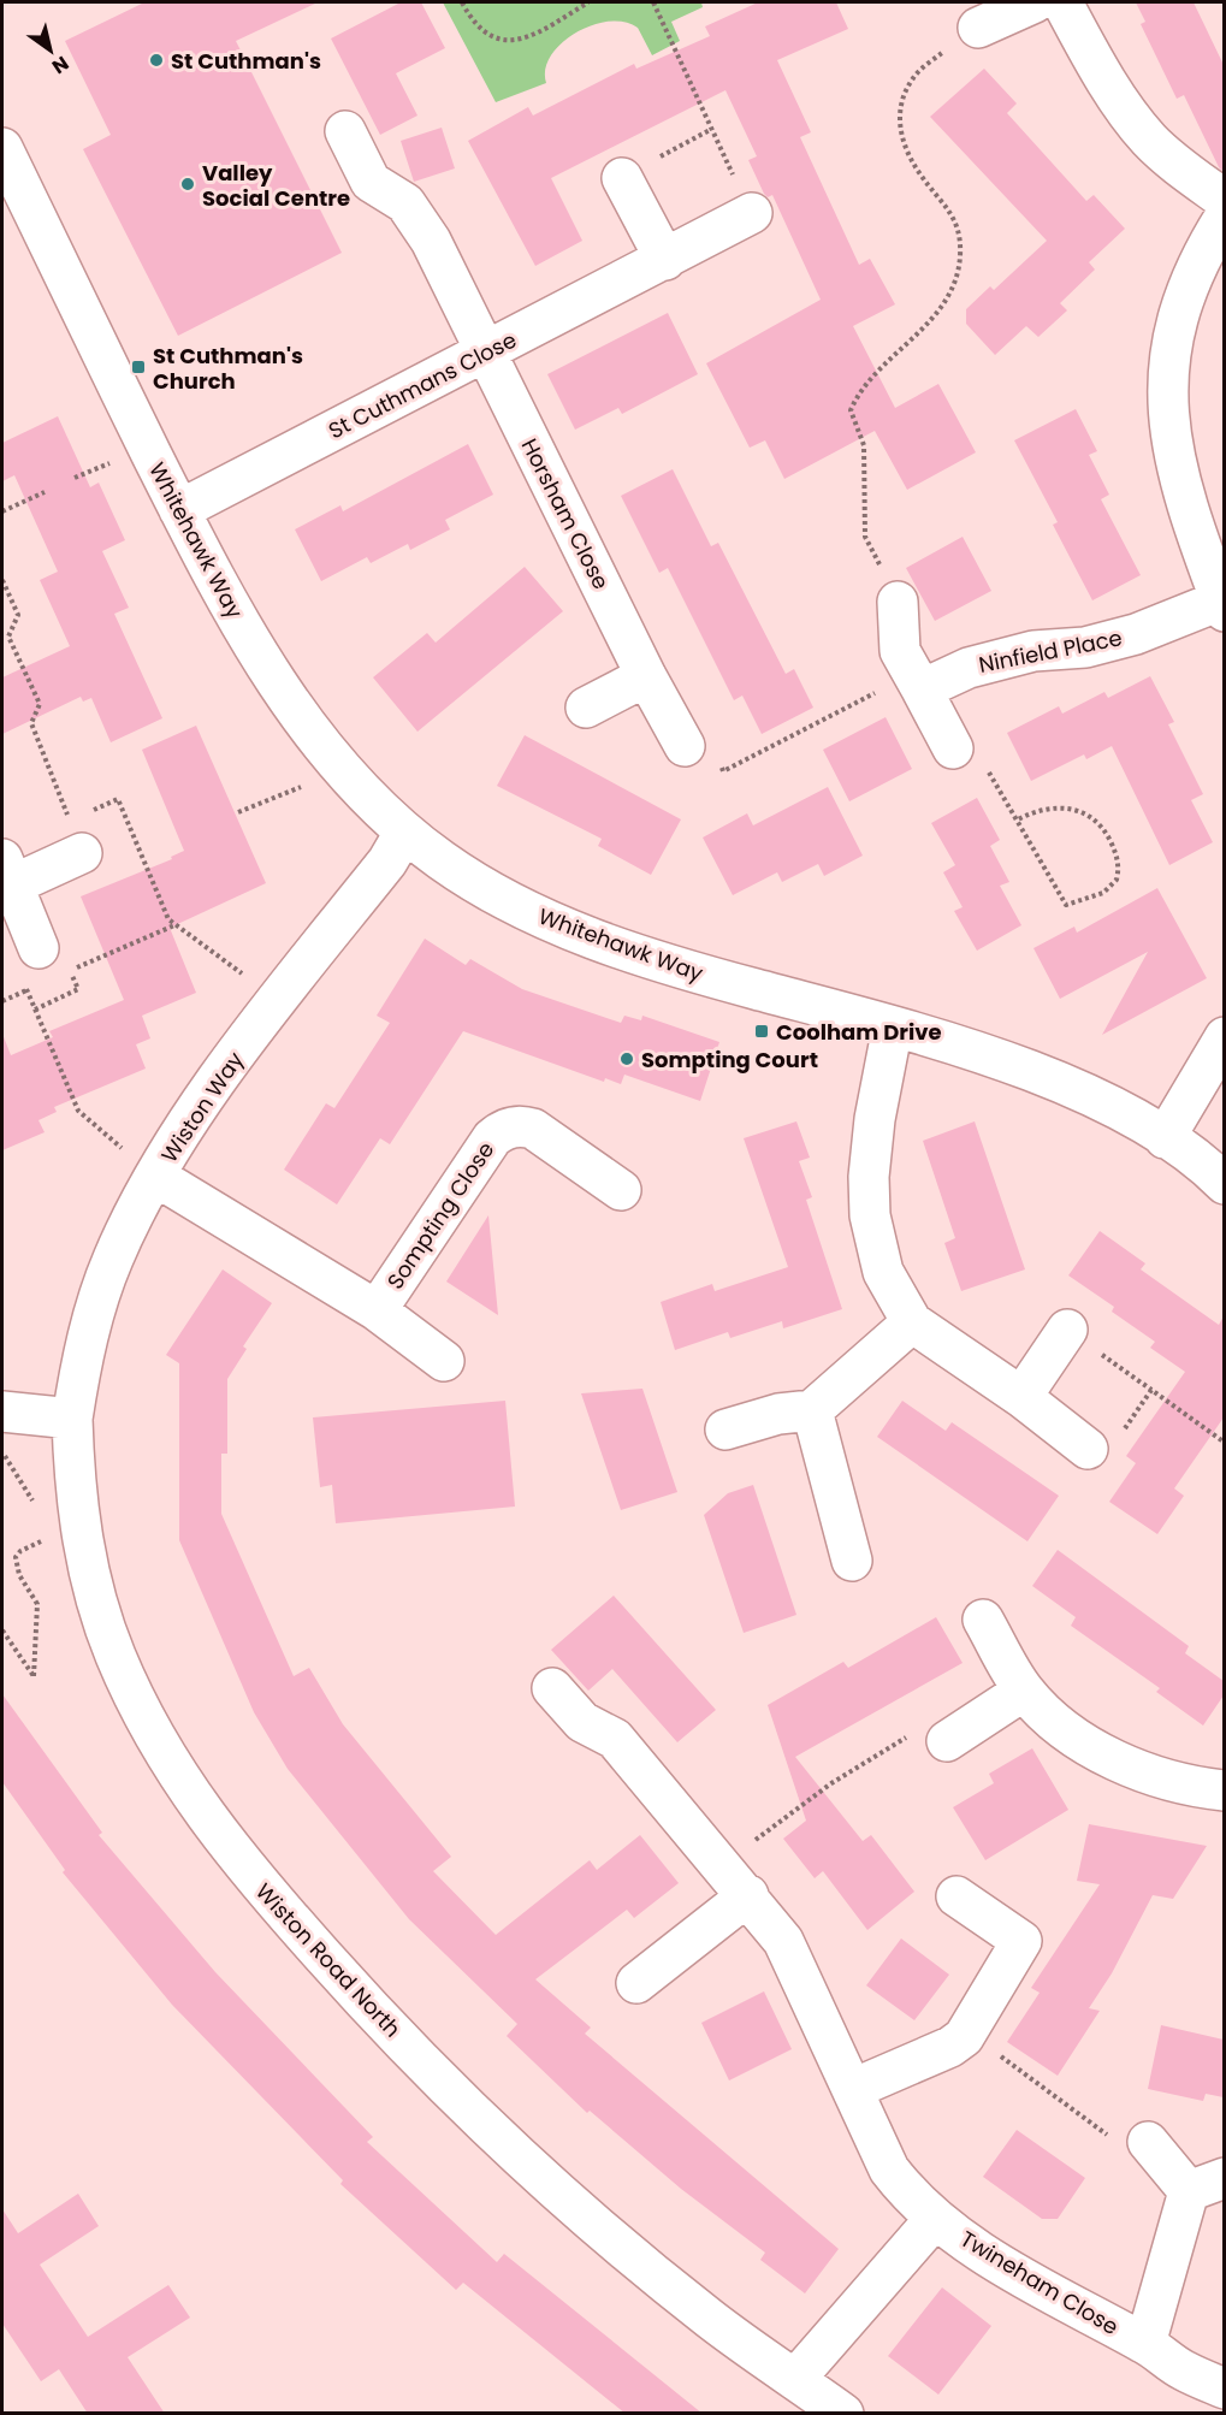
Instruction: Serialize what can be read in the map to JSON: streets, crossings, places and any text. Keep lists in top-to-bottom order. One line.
{"streets":{"street":["St Cuthmans Close","Horsham Close","Whitehawk Way","Ninfield Place","Wiston Way","Sompting Close","Wiston Road North","Twineham Close"]},"crossings":[["St Cuthmans Close","Horsham Close"],["St Cuthmans Close","Whitehawk Way"],["Whitehawk Way","Wiston Way"],["Wiston Way","Sompting Close"],["Wiston Way","Wiston Road North"]],"places":{"other":["St Cuthman's","Valley Social Centre","Sompting Court"],"transit":["St Cuthman's Church","Coolham Drive"]},"north":"bottom right"}
